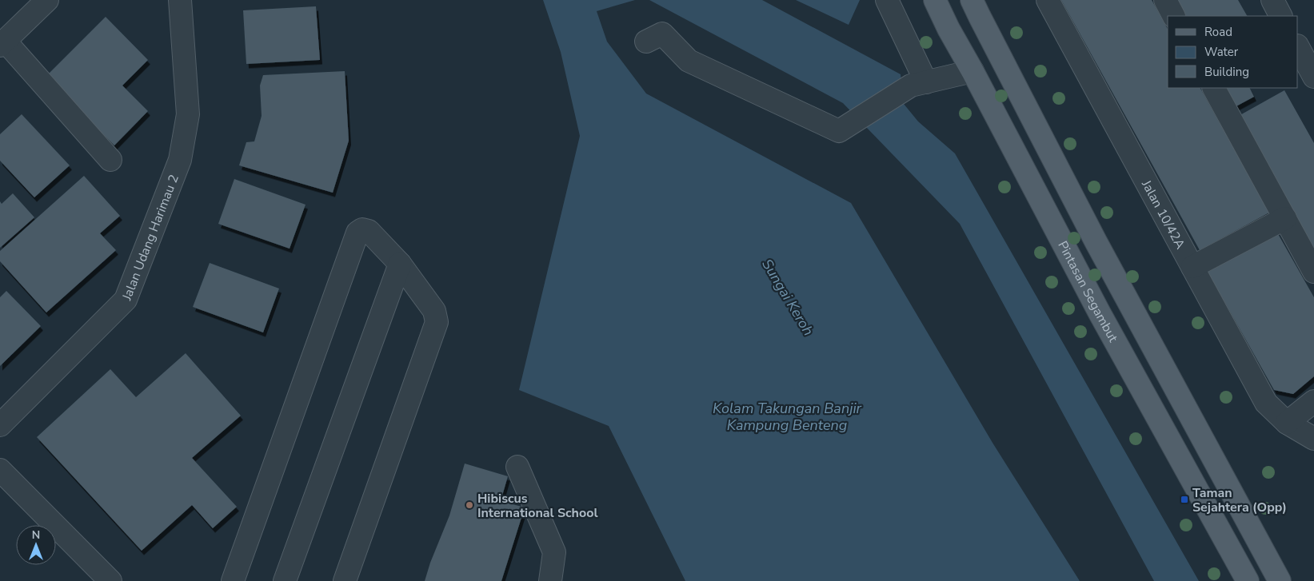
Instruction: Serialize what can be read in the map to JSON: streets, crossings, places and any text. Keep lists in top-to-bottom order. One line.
{"streets":{"main road":["Pintasan Segambut"],"street":["Jalan 10/42A","Jalan Udang Harimau 2"]},"water":["Sungai Keroh","Kolam Takungan Banjir Kampung Benteng"],"places":{"transit":["Taman Sejahtera (Opp)"],"other":["Hibiscus International School"]},"legend":["Road","Water","Building"],"north":"top"}
